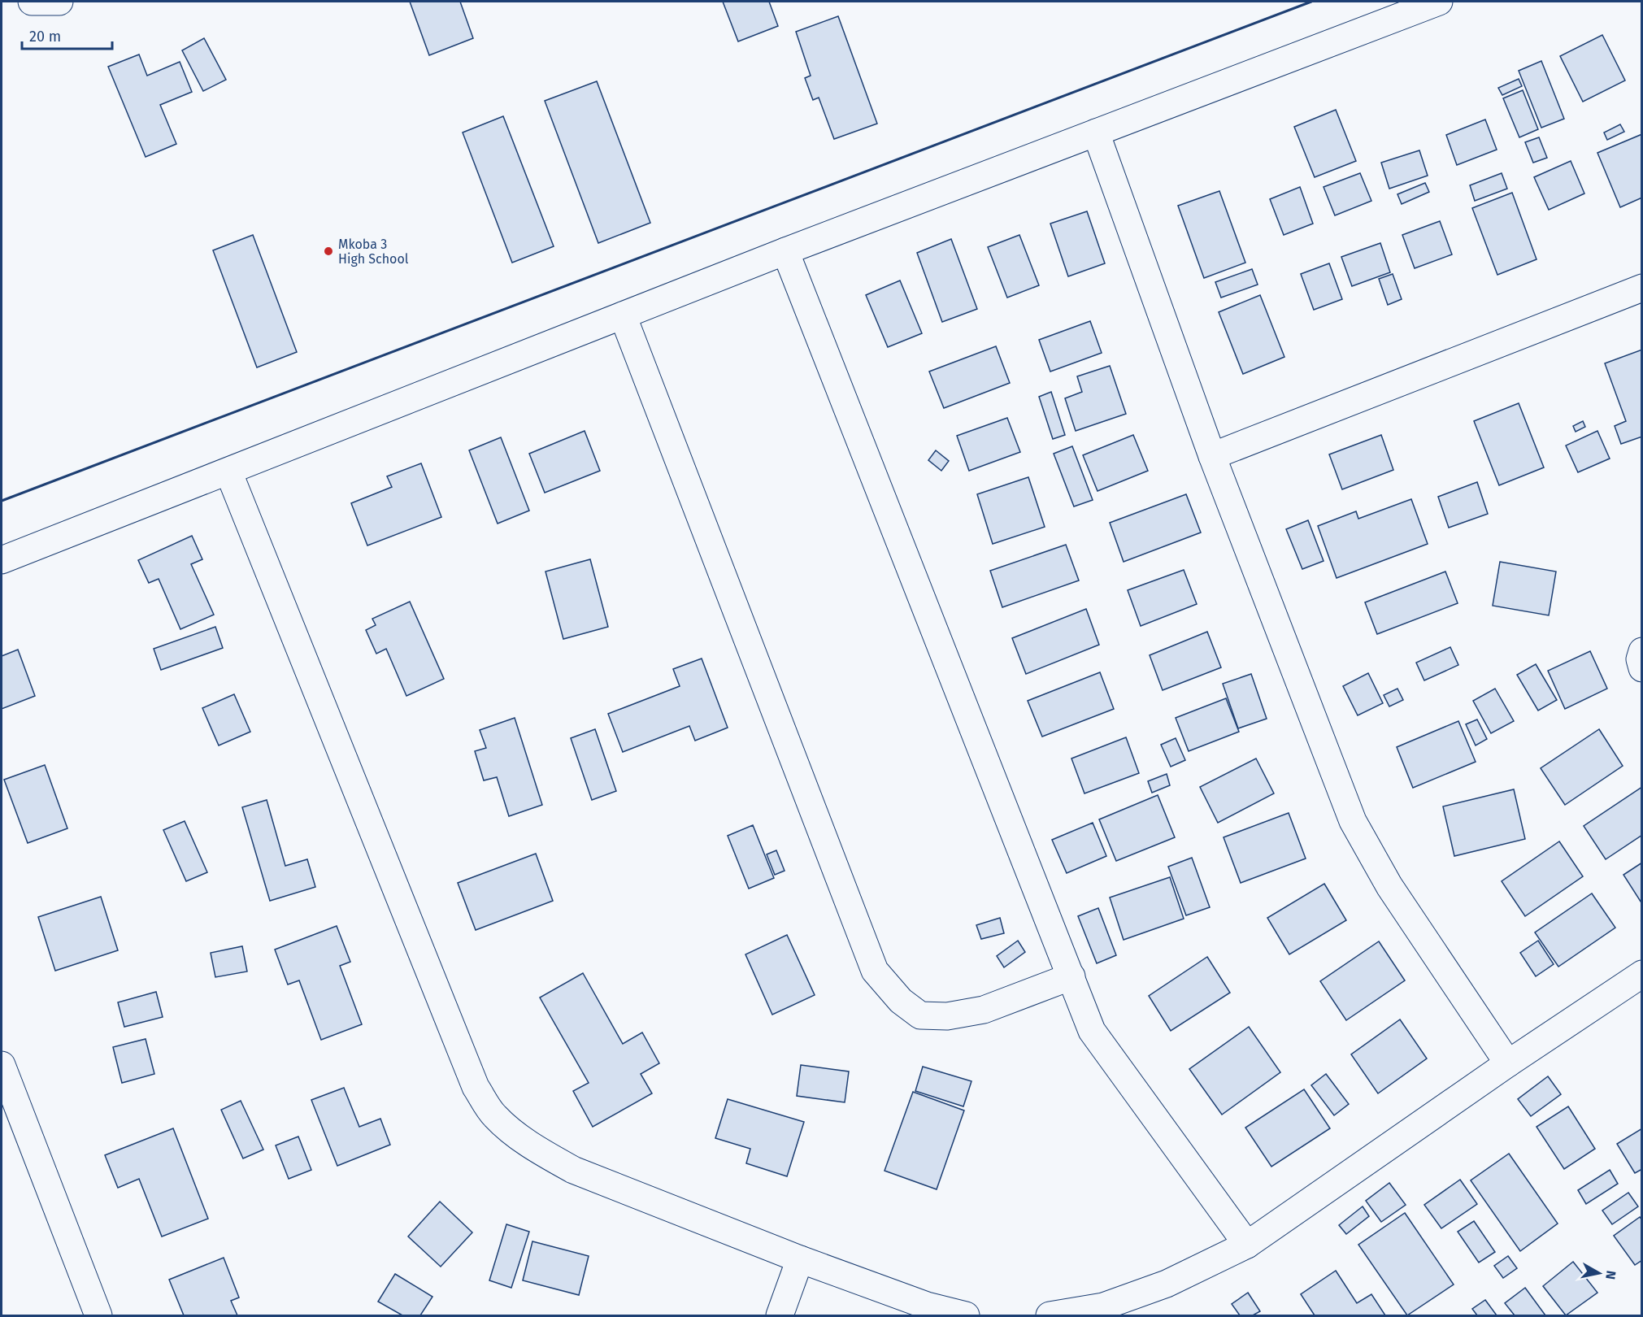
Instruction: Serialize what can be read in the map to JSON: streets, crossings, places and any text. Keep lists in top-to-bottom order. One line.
{"places":["Mkoba 3 High School"],"scale_bar":"20 m","north":"right"}
